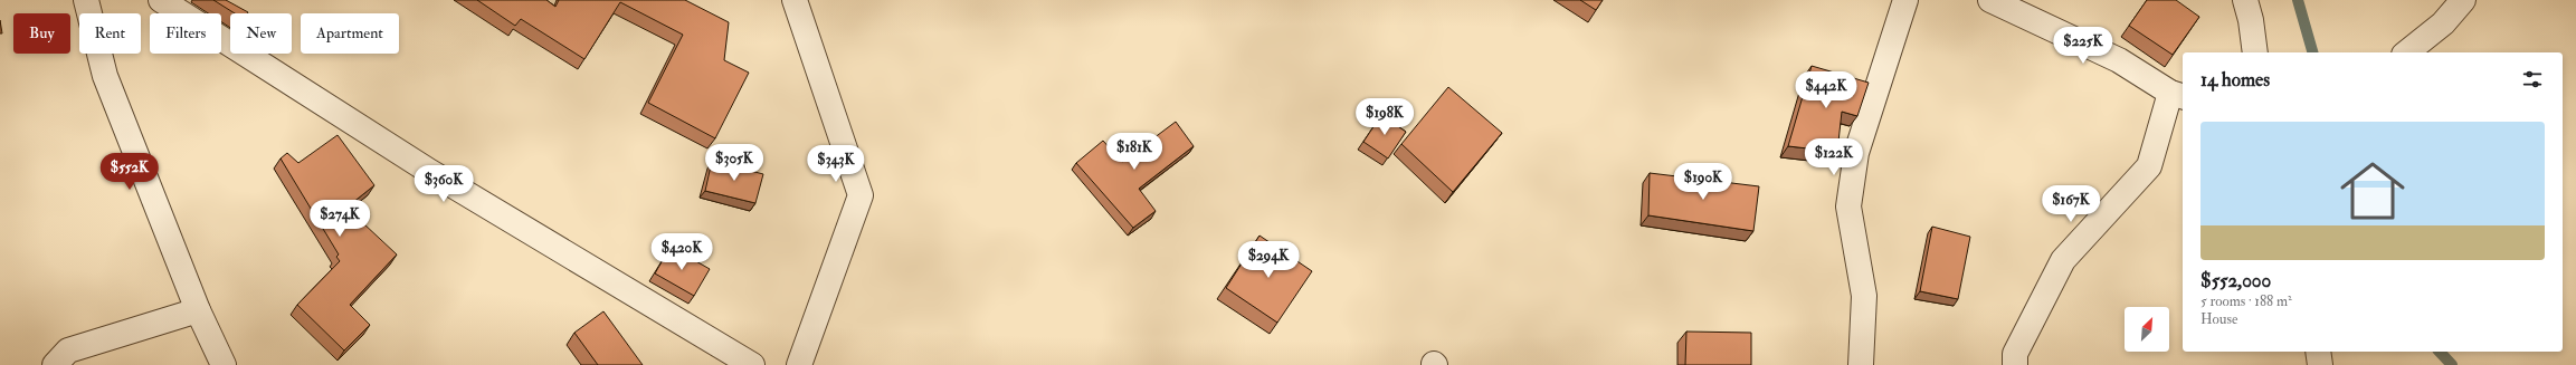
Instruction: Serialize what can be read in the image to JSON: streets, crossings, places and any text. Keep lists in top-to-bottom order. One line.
{"north":"top right","page":{"chip":["Buy","Rent","Filters","New","Apartment"],"price":["$225K","$442K","$198K","$181K","$122K","$305K","$343K","$552K","$190K","$360K","$167K","$274K","$420K","$294K"],"heading":"14 homes","list":[{"name":"$552,000","note":"5 rooms · 188 m² · House"}]}}
